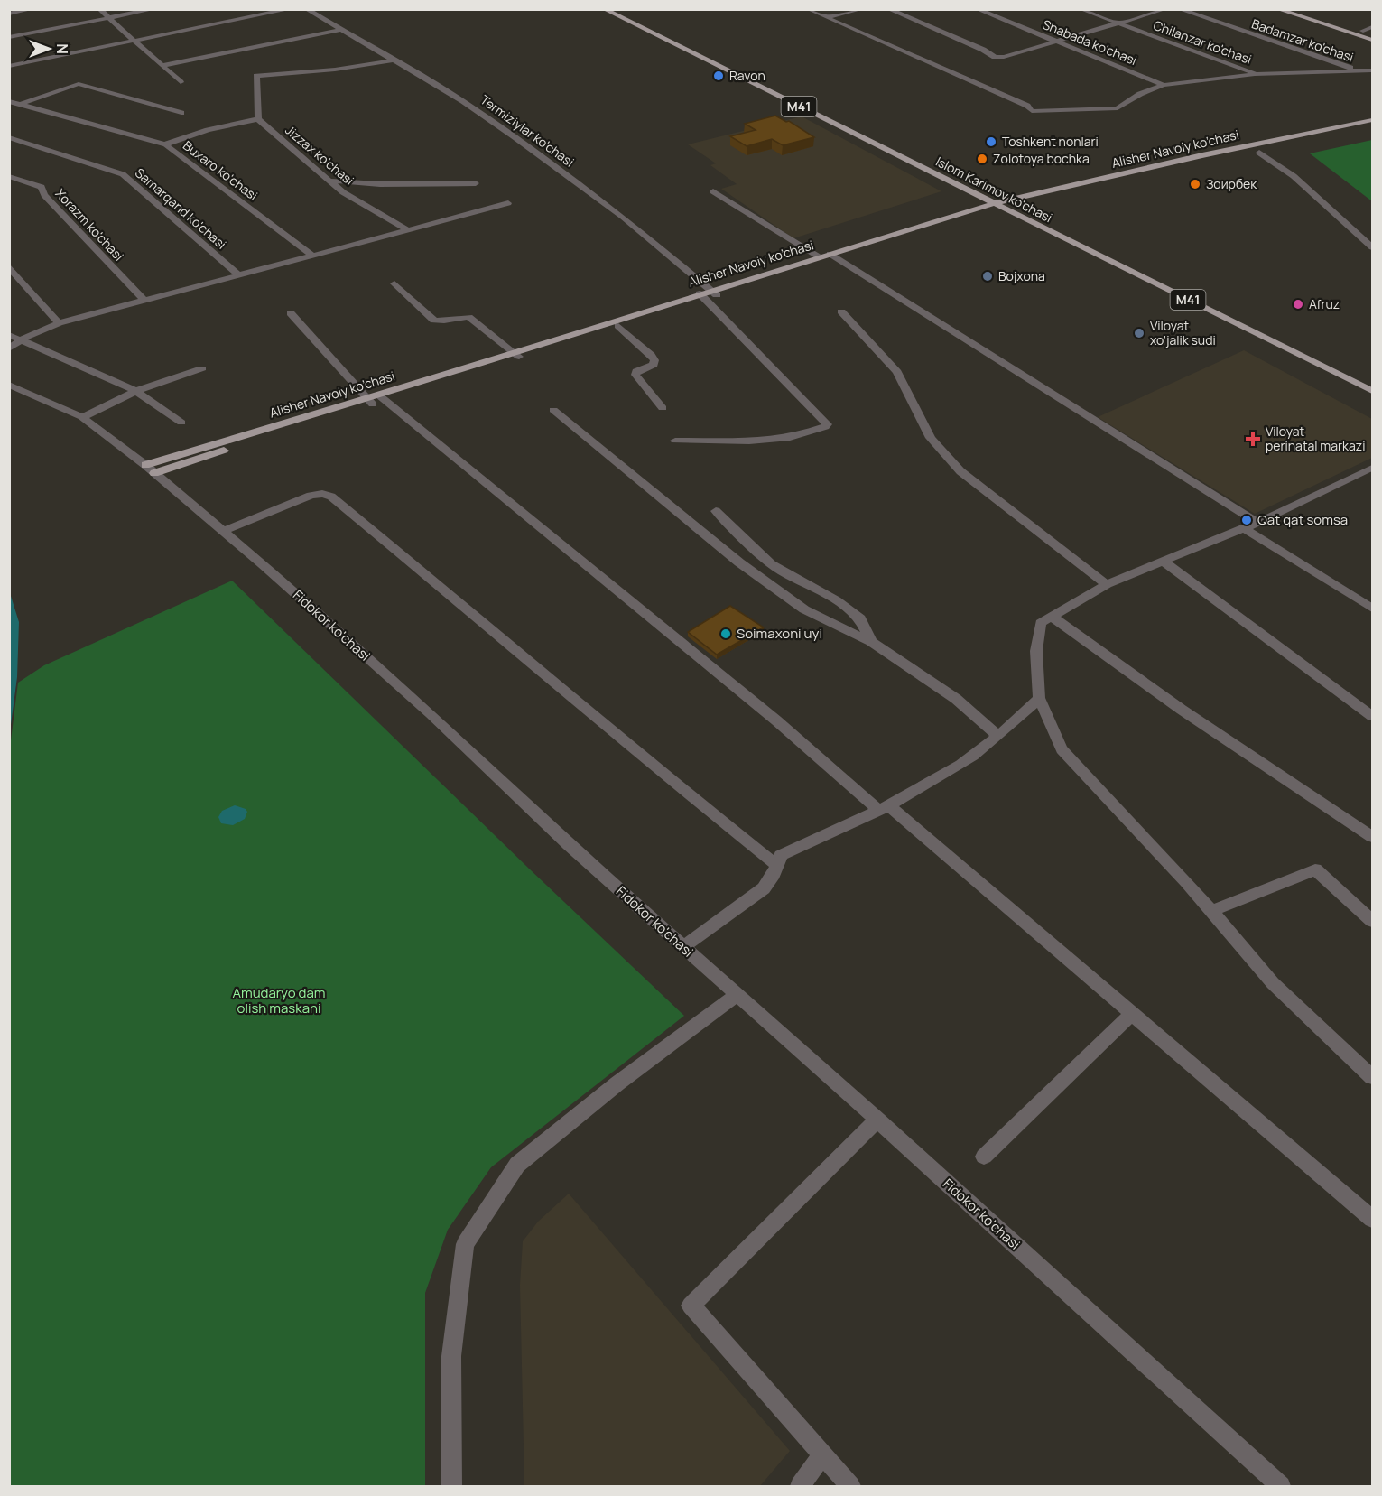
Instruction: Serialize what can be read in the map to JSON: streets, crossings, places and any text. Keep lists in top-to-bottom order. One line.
{"streets":{"main road":["M41","Alisher Navoiy ko’chasi","Islom Karimov ko'chasi"],"street":["Badamzar ko'chasi","Shabada ko'chasi","Chilanzar ko'chasi","Termiziylar ko'chasi","Jizzax ko'chasi","Buxaro ko'chasi","Samarqand ko'chasi","Xorazm ko'chasi","Fidokor ko'chasi"]},"crossings":[["Termiziylar ko'chasi","Alisher Navoiy ko’chasi"],["Alisher Navoiy ko’chasi","Islom Karimov ko'chasi"],["Alisher Navoiy ko’chasi","Fidokor ko'chasi"]],"parks":["Amudaryo dam olish maskani"],"places":{"other":["Ravon","Toshkent nonlari","Zolotoya bochka","Зоирбек","Bojxona","Afruz","Viloyat xo'jalik sudi","Qat qat somsa","Soimaxoni uyi"],"health":["Viloyat perinatal markazi"]},"north":"right"}
